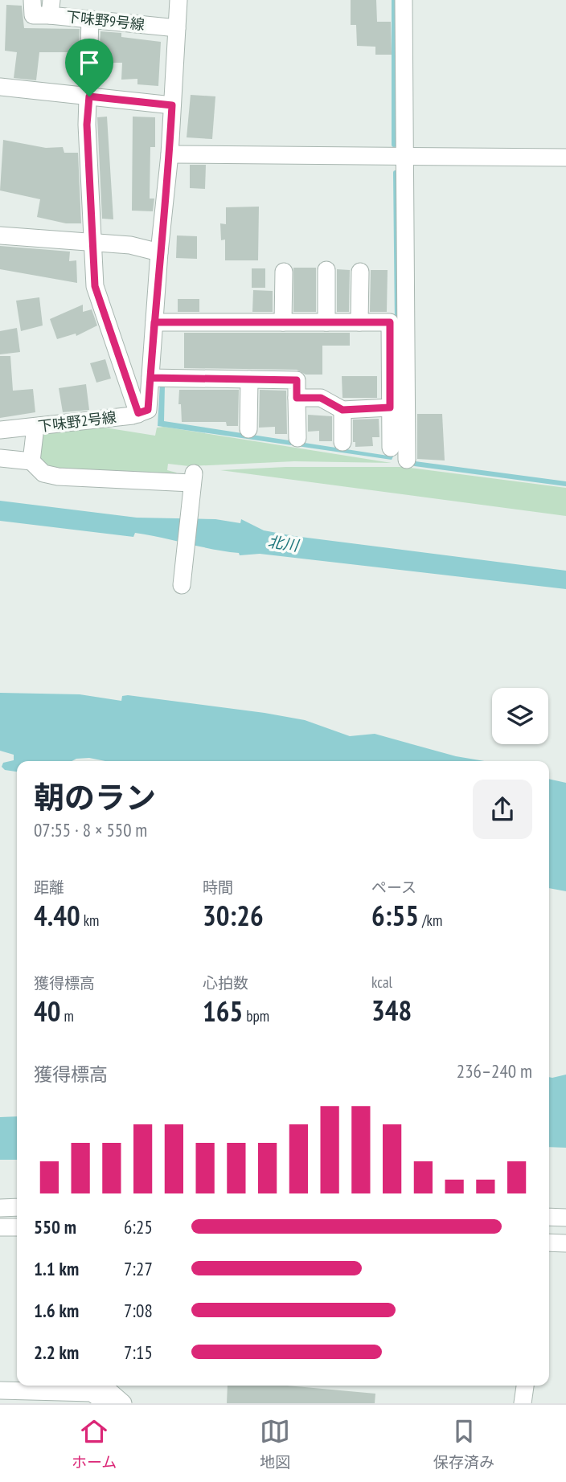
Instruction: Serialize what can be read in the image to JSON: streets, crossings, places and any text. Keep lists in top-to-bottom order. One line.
{"streets":{"street":["下味野9号線","下味野2号線"]},"water":["北川"],"page":{"heading":["朝のラン","07:55 · 8 × 550 m"],"stats":[["距離","4.40 km"],["時間","30:26"],["ペース","6:55 /km"],["獲得標高","40 m"],["心拍数","165 bpm"],["kcal","348"]],"chart":["獲得標高","236–240 m"],"list":[{"name":"550 m","note":"6:25"},{"name":"1.1 km","note":"7:27"},{"name":"1.6 km","note":"7:08"},{"name":"2.2 km","note":"7:15"}],"tabs":["ホーム","地図","保存済み"]}}
